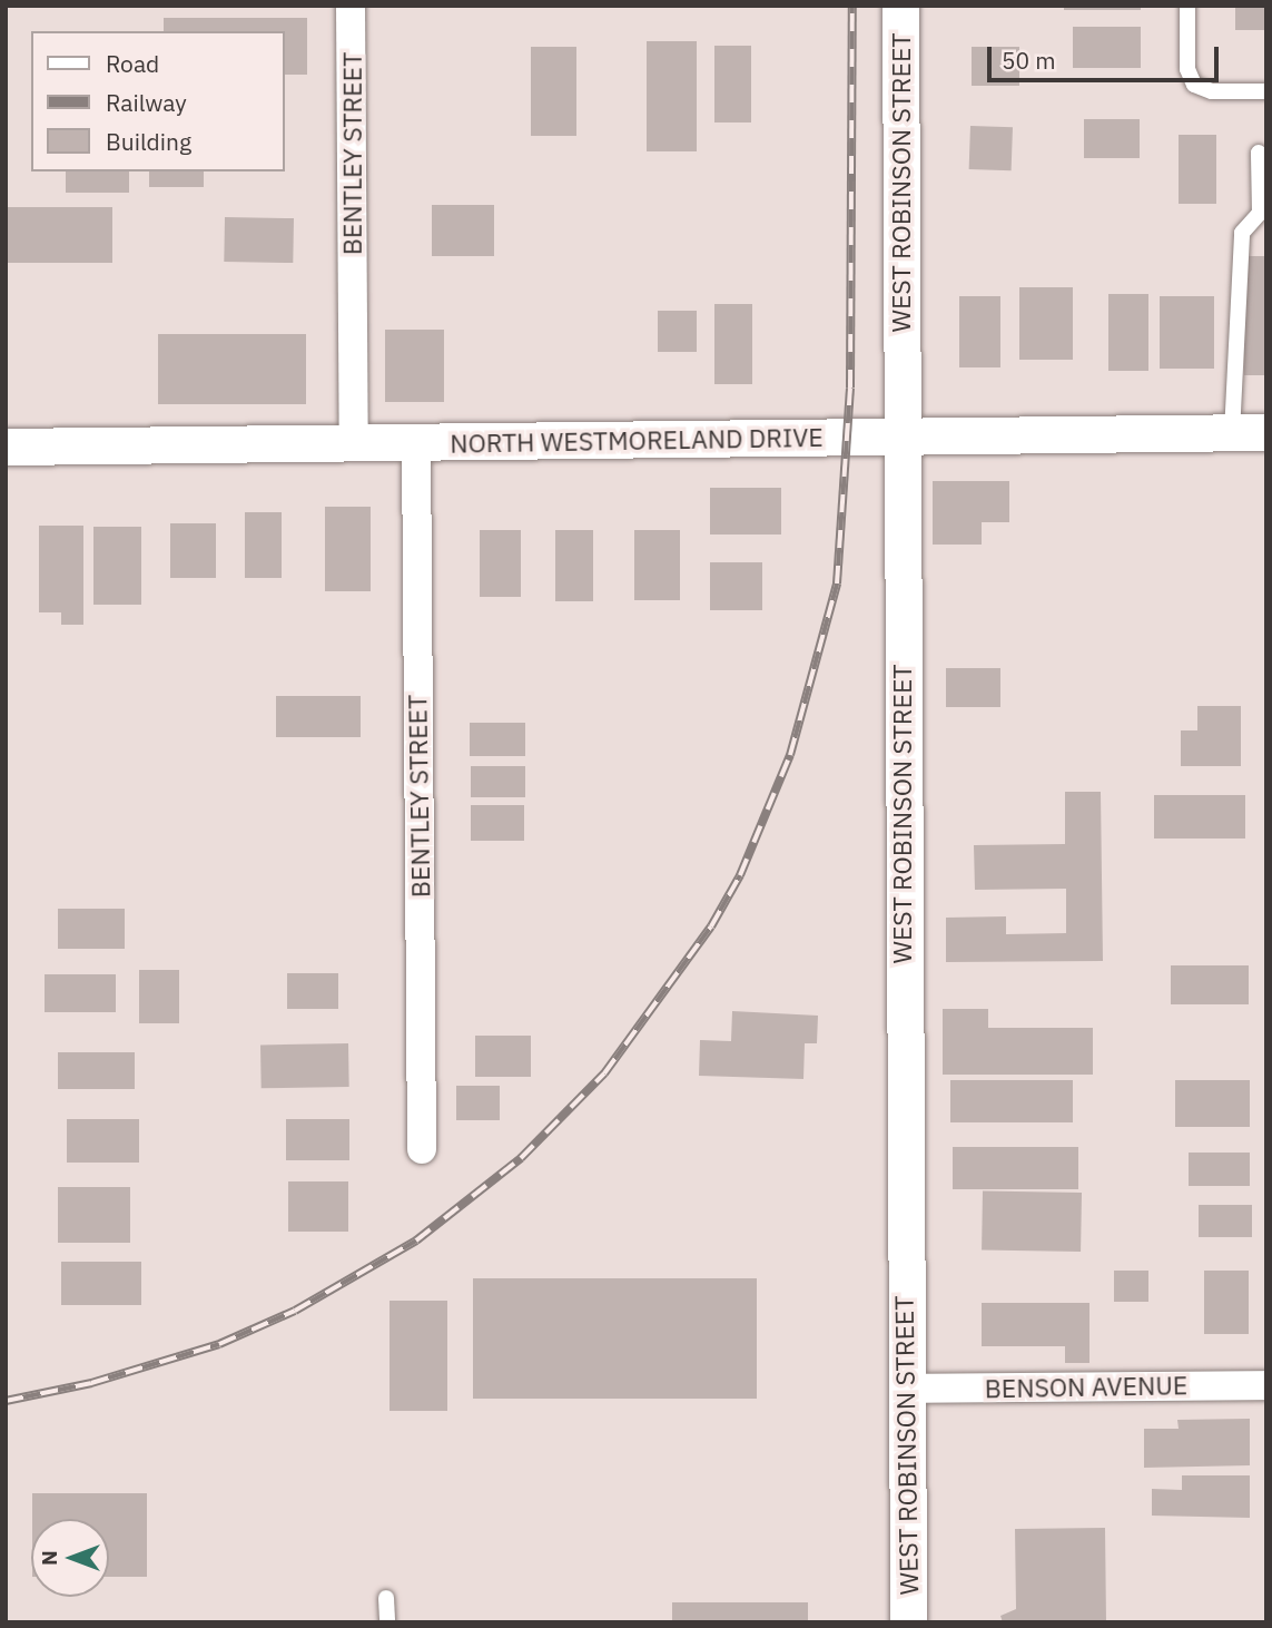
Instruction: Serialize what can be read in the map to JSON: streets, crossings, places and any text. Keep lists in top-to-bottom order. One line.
{"streets":{"street":["BENTLEY STREET","WEST ROBINSON STREET","NORTH WESTMORELAND DRIVE","BENSON AVENUE"]},"crossings":[["BENTLEY STREET","NORTH WESTMORELAND DRIVE"],["WEST ROBINSON STREET","NORTH WESTMORELAND DRIVE"],["WEST ROBINSON STREET","BENSON AVENUE"]],"legend":["Road","Railway","Building"],"scale_bar":"50 m","north":"left"}
